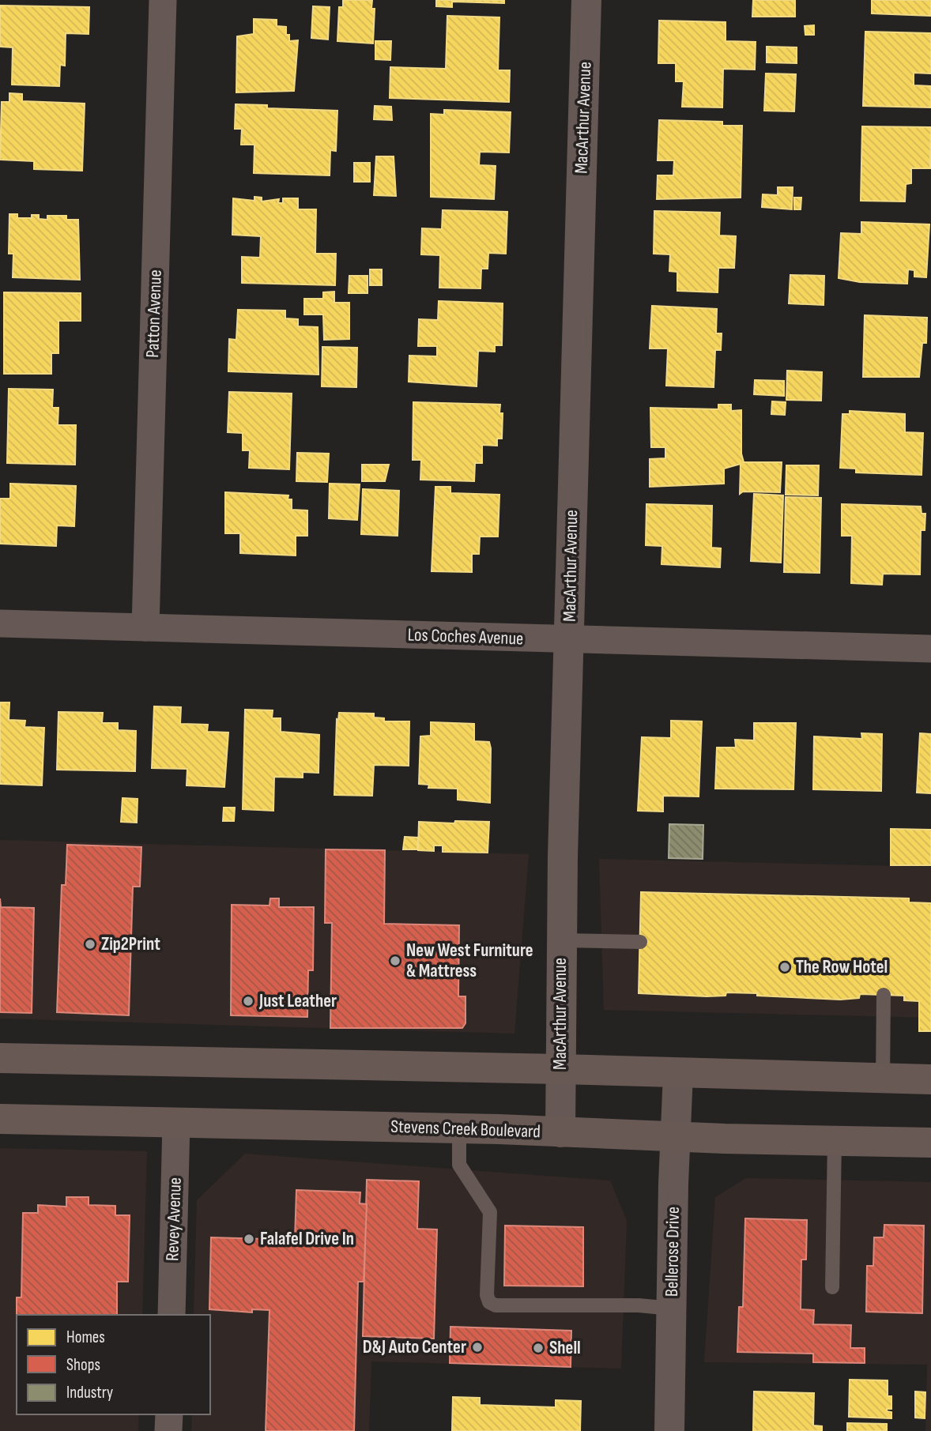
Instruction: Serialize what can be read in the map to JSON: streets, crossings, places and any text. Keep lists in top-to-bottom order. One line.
{"streets":{"main road":["Stevens Creek Boulevard"],"street":["MacArthur Avenue","Patton Avenue","Los Coches Avenue","Revey Avenue","Bellerose Drive"]},"crossings":[["MacArthur Avenue","Los Coches Avenue"],["MacArthur Avenue","Stevens Creek Boulevard"],["Patton Avenue","Los Coches Avenue"],["Stevens Creek Boulevard","Revey Avenue"],["Stevens Creek Boulevard","Bellerose Drive"]],"places":["Zip2Print","New West Furniture & Mattress","The Row Hotel","Just Leather","Falafel Drive In","D&J Auto Center","Shell"],"legend":["Homes","Shops","Industry"]}
